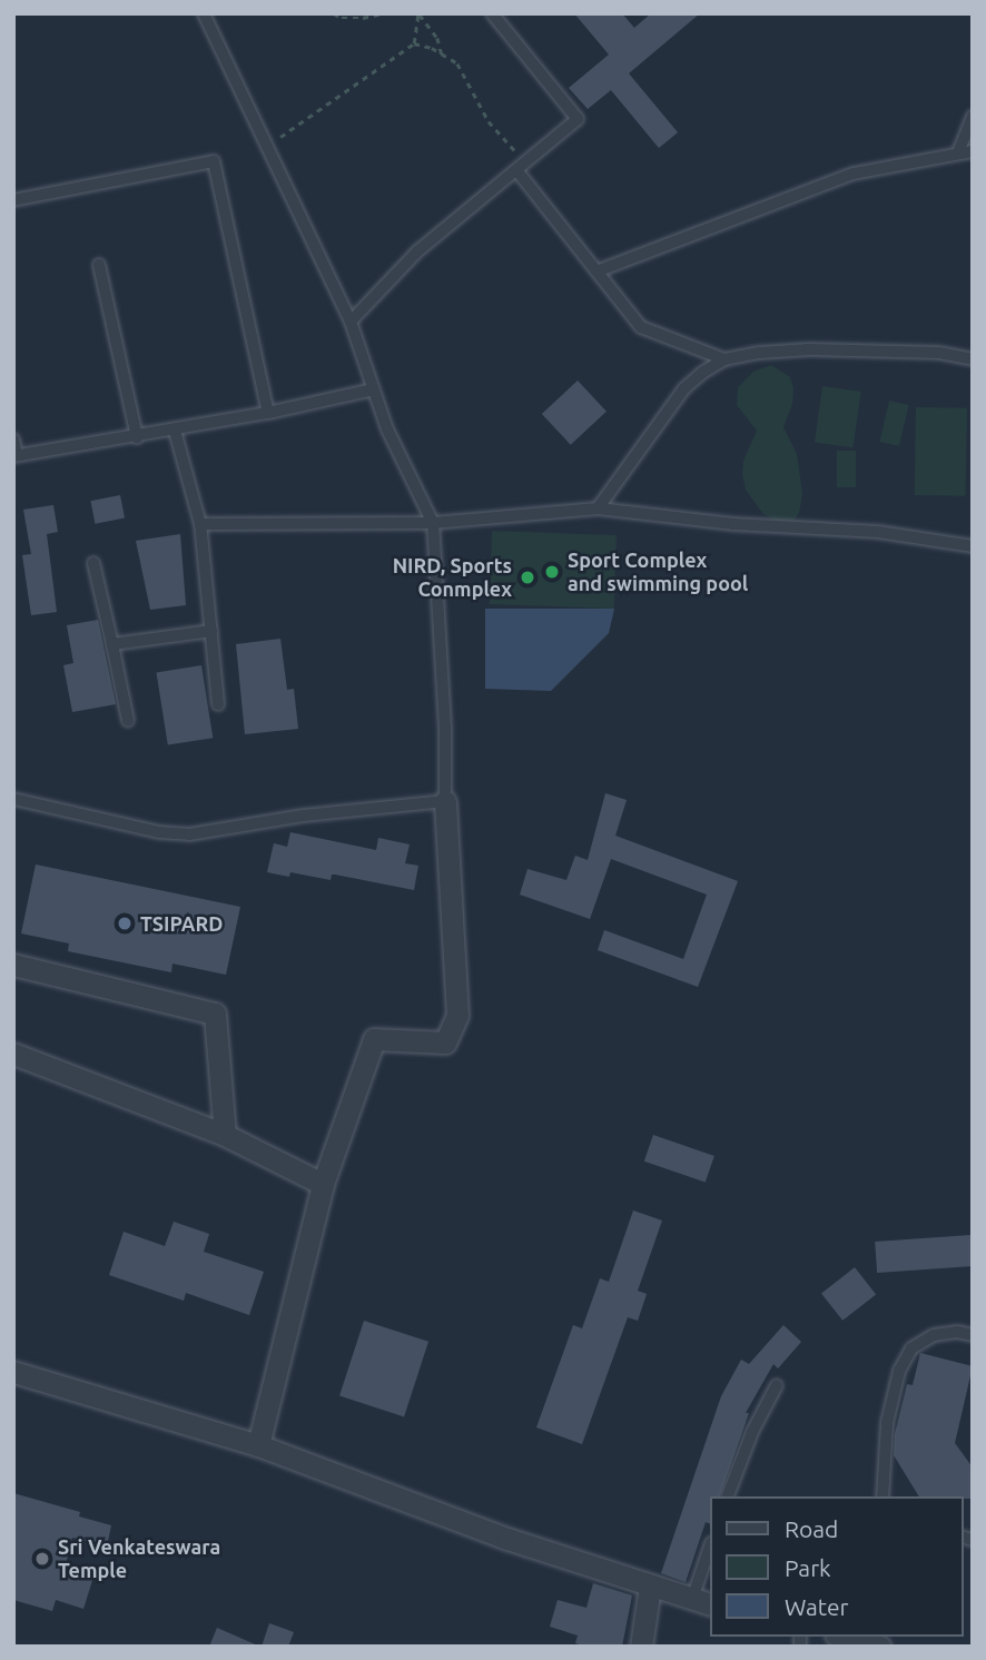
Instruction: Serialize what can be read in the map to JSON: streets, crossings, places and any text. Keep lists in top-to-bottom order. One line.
{"places":["Sport Complex and swimming pool","NIRD, Sports Conmplex","TSIPARD","Sri Venkateswara Temple"],"legend":["Road","Park","Water"]}
